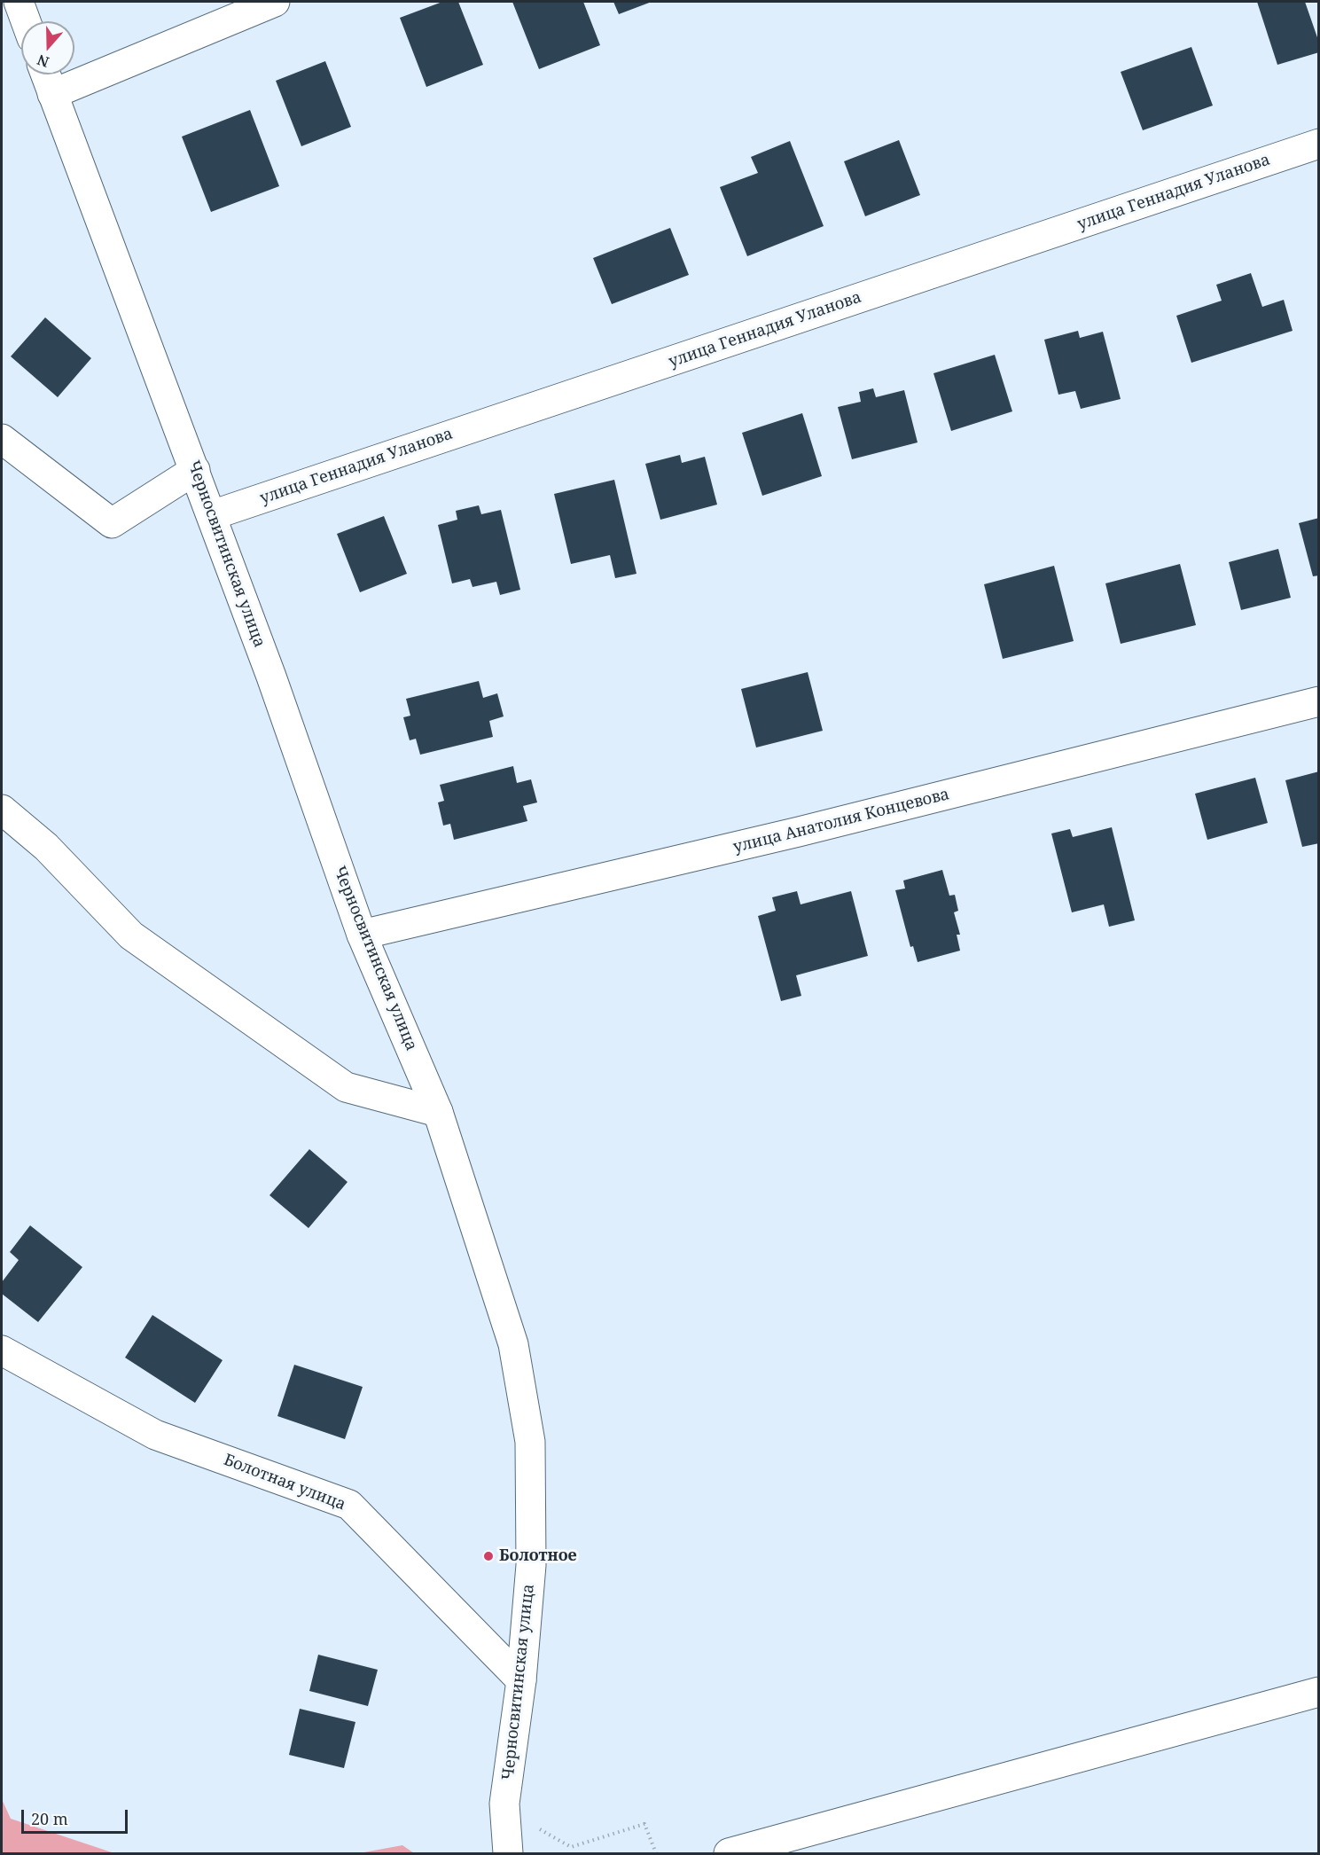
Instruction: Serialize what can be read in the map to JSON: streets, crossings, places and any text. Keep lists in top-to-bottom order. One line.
{"streets":{"street":["улица Геннадия Уланова","Черносвитинская улица","улица Анатолия Концевова","Болотная улица"]},"crossings":[["улица Геннадия Уланова","Черносвитинская улица"],["Черносвитинская улица","улица Анатолия Концевова"],["Черносвитинская улица","Болотная улица"]],"places":["Болотное"],"scale_bar":"20 m","north":"bottom"}
